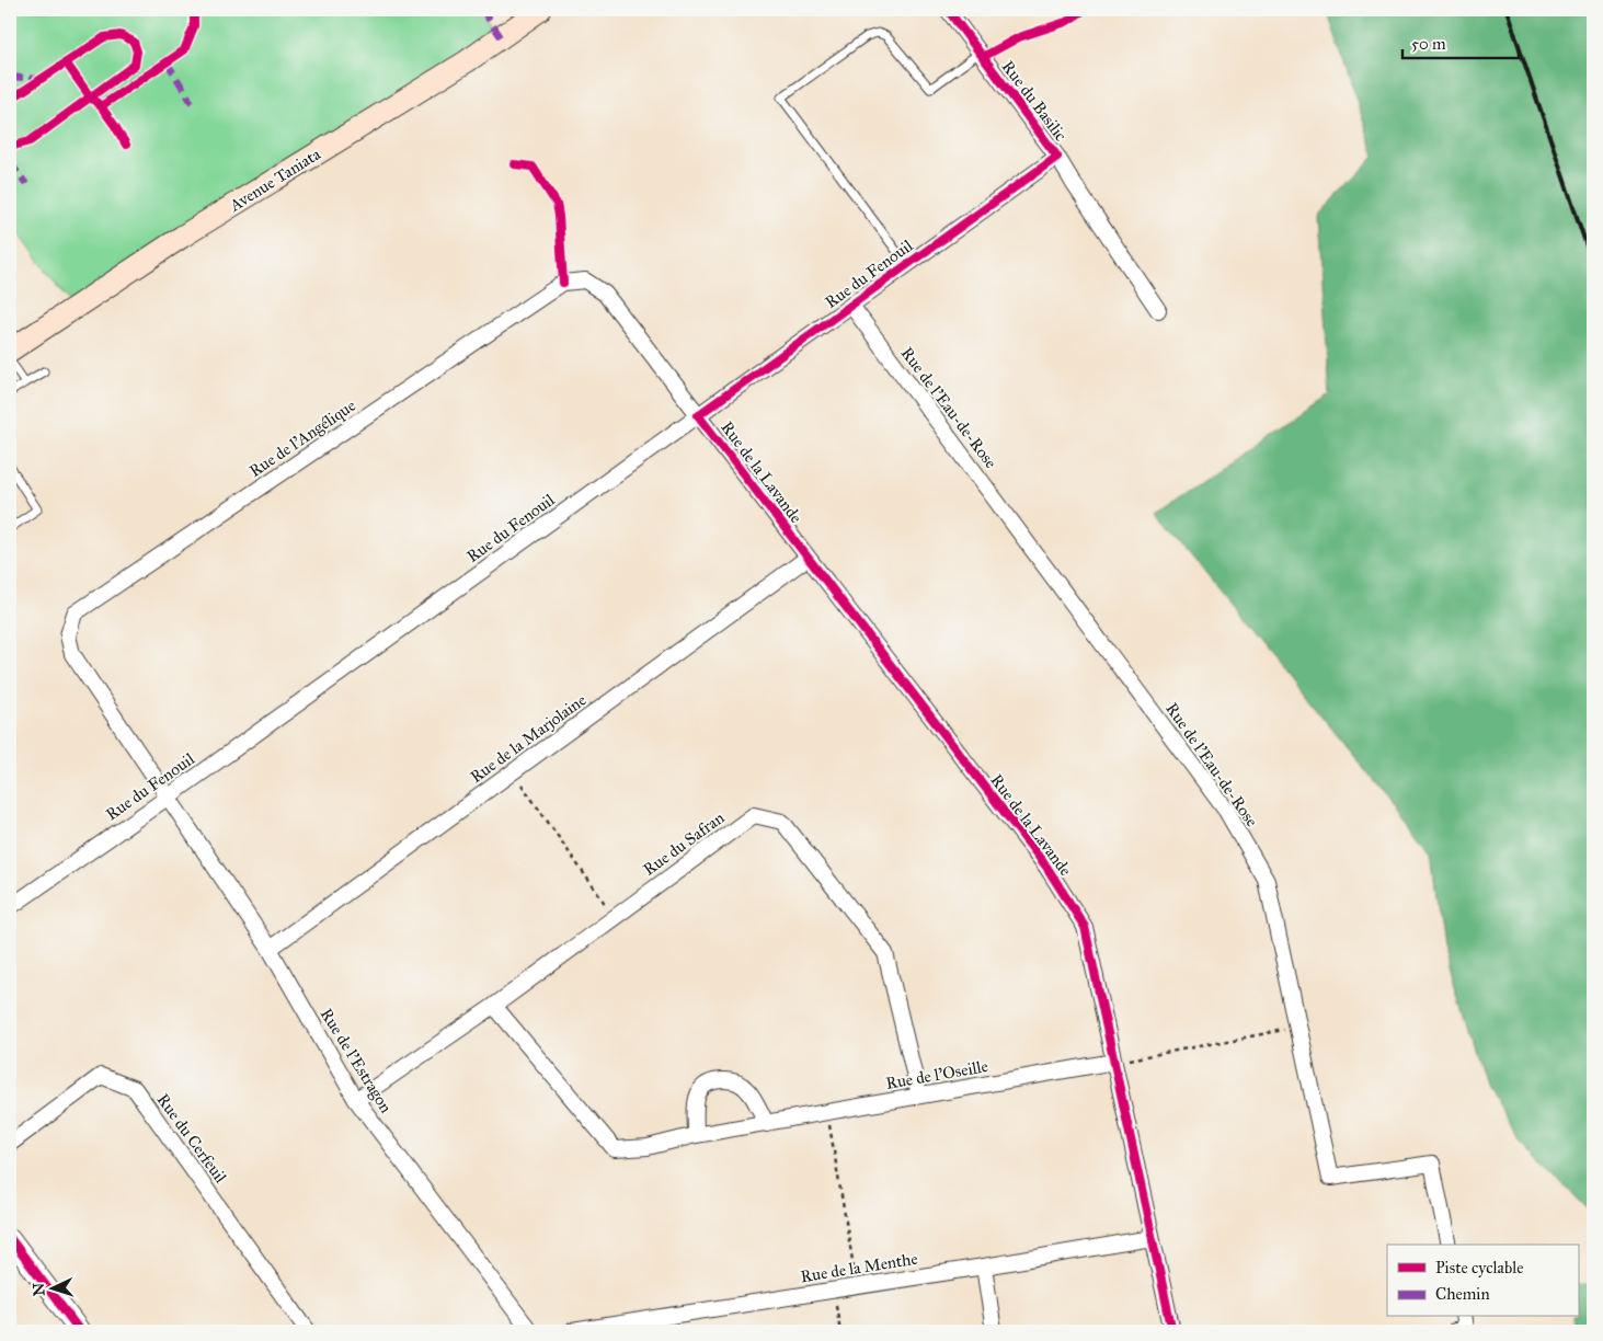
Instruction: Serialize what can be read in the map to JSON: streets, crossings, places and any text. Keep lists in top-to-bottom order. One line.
{"streets":{"main road":["Avenue Taniata"],"street":["Rue du Basilic","Rue du Fenouil","Rue de l'Eau-de-Rose","Rue de l'Angélique","Rue de la Lavande","Rue de la Marjolaine","Rue du Safran","Rue de l'Estragon","Rue de l'Oseille","Rue du Cerfeuil","Rue de la Menthe"]},"crossings":[["Rue du Basilic","Rue du Fenouil"],["Rue du Fenouil","Rue de l'Eau-de-Rose"],["Rue du Fenouil","Rue de l'Angélique"],["Rue du Fenouil","Rue de la Lavande"],["Rue du Fenouil","Rue de l'Estragon"],["Rue de l'Angélique","Rue de la Lavande"],["Rue de l'Angélique","Rue de l'Estragon"],["Rue de la Lavande","Rue de la Marjolaine"],["Rue de la Lavande","Rue de l'Oseille"],["Rue de la Lavande","Rue de la Menthe"],["Rue de la Marjolaine","Rue de l'Estragon"],["Rue du Safran","Rue de l'Estragon"],["Rue du Safran","Rue de l'Oseille"]],"legend":["Piste cyclable","Chemin"],"scale_bar":"50 m","north":"left"}
